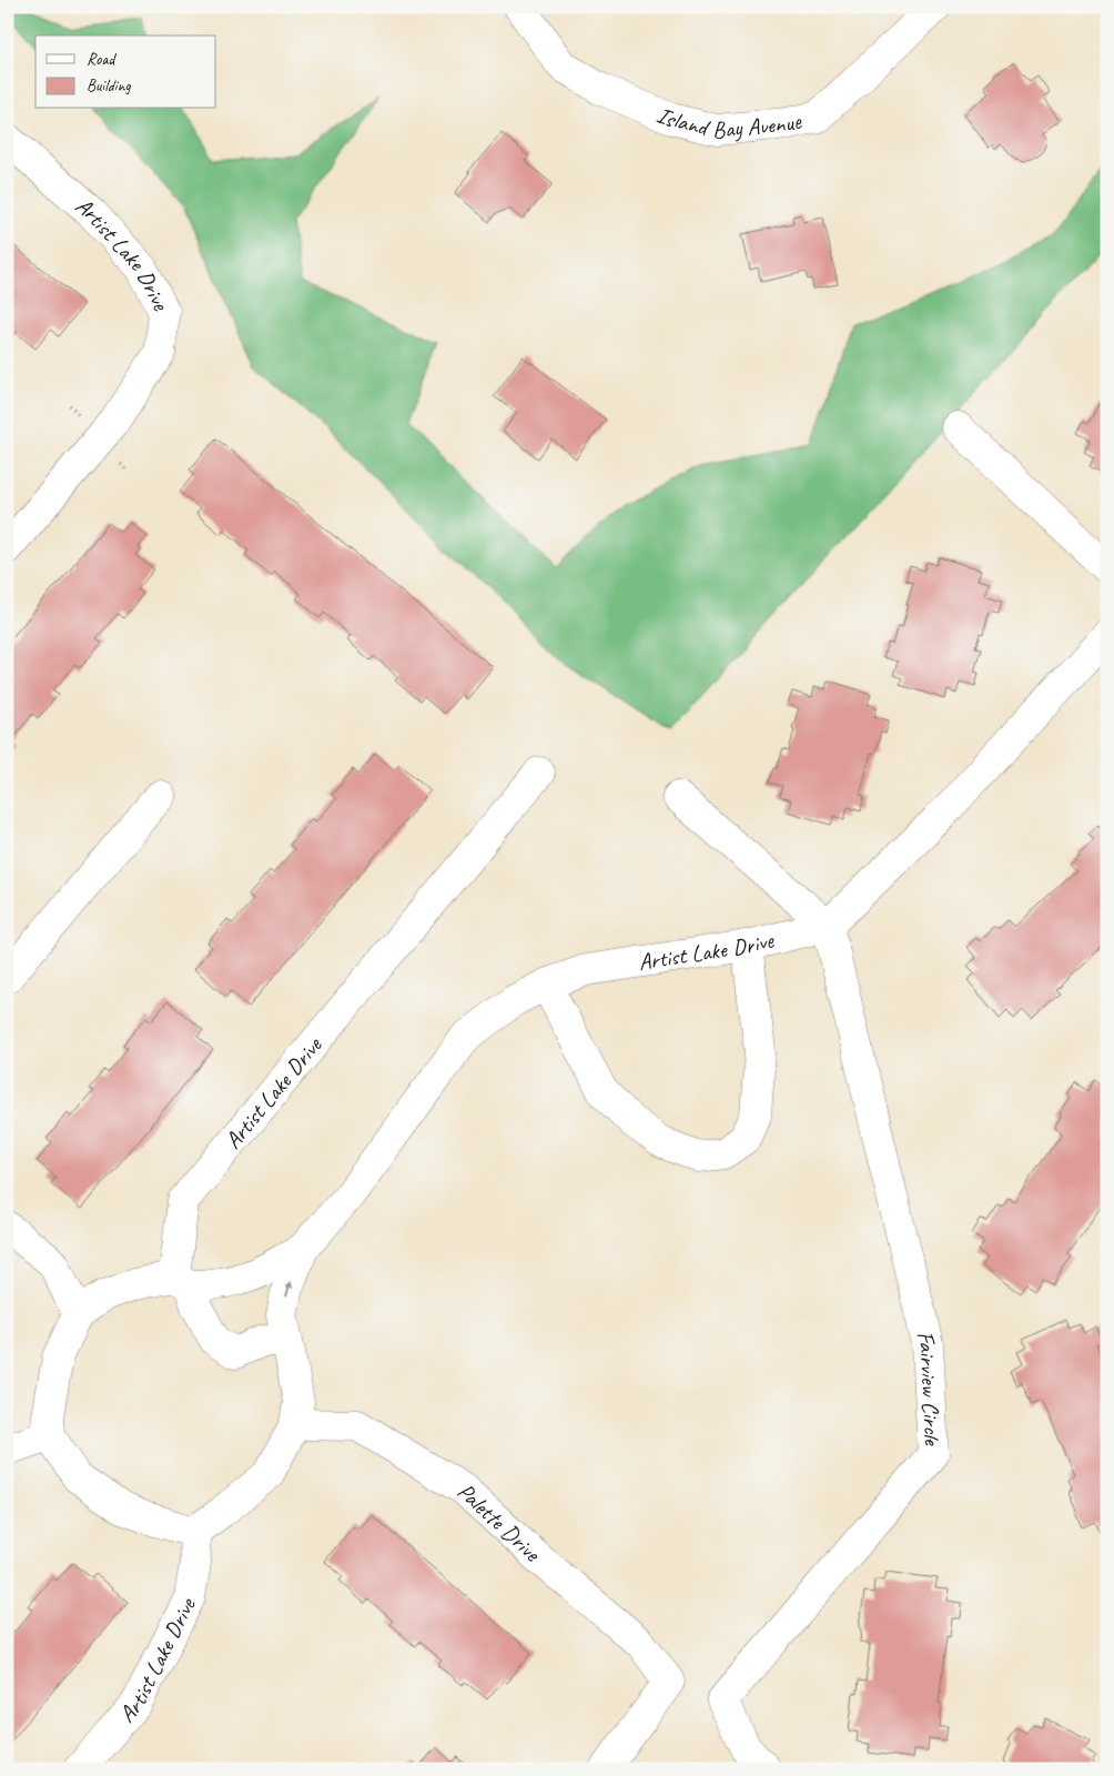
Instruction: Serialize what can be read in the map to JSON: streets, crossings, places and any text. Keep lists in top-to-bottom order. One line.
{"streets":{"street":["Island Bay Avenue","Artist Lake Drive","Fairview Circle","Palette Drive"]},"crossings":[["Artist Lake Drive","Fairview Circle"],["Artist Lake Drive","Palette Drive"]],"legend":["Road","Building"]}
